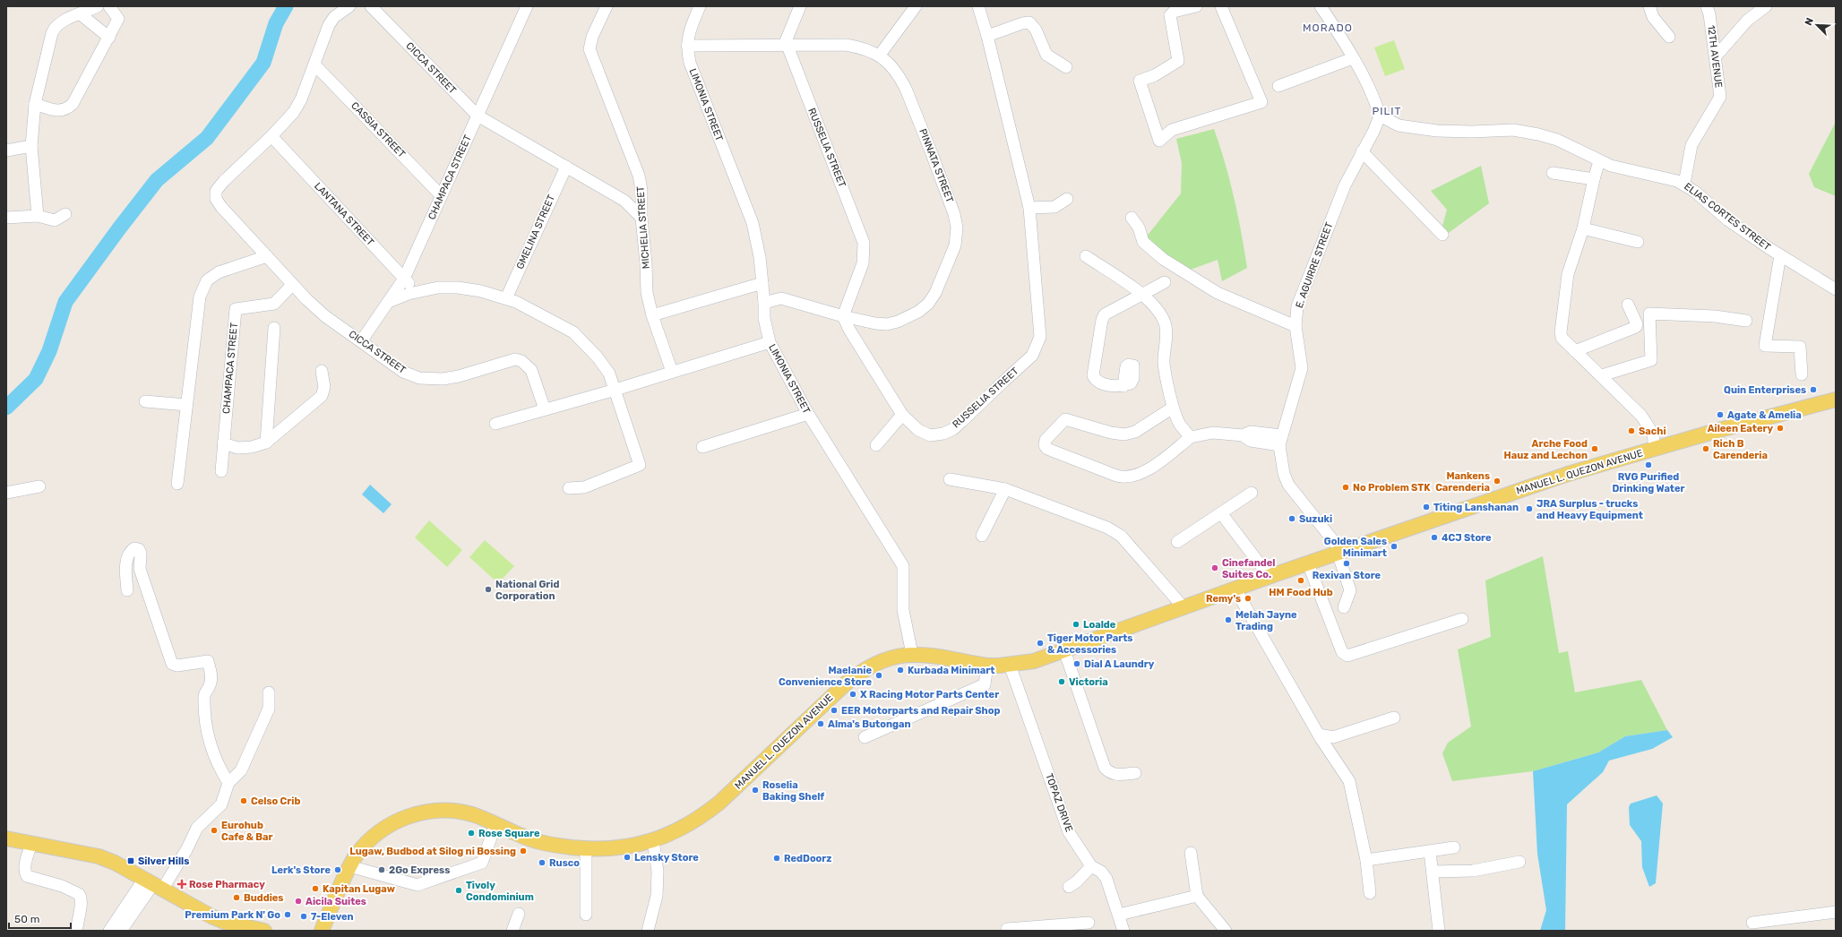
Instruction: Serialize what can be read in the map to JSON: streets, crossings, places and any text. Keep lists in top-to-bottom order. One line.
{"streets":{"main road":["MANUEL L. QUEZON AVENUE"],"street":["12TH AVENUE","CICCA STREET","LIMONIA STREET","CASSIA STREET","RUSSELIA STREET","PINNATA STREET","CHAMPACA STREET","LANTANA STREET","ELIAS CORTES STREET","MICHELIA STREET","GMELINA STREET","E. AGUIRRE STREET","TOPAZ DRIVE"]},"crossings":[["12TH AVENUE","ELIAS CORTES STREET"],["CICCA STREET","CASSIA STREET"],["CICCA STREET","CHAMPACA STREET"],["CICCA STREET","LANTANA STREET"],["CICCA STREET","MICHELIA STREET"],["CICCA STREET","GMELINA STREET"],["LIMONIA STREET","PINNATA STREET"],["LIMONIA STREET","MANUEL L. QUEZON AVENUE"],["CASSIA STREET","CHAMPACA STREET"],["RUSSELIA STREET","PINNATA STREET"],["CHAMPACA STREET","LANTANA STREET"],["ELIAS CORTES STREET","E. AGUIRRE STREET"],["E. AGUIRRE STREET","MANUEL L. QUEZON AVENUE"],["MANUEL L. QUEZON AVENUE","TOPAZ DRIVE"]],"districts":["MORADO","PILIT"],"places":{"other":["Quin Enterprises","Agate & Amelia","Aileen Eatery","Sachi","Arche Food Hauz and Lechon","Rich B Carenderia","RVG Purified Drinking Water","Mankens Carenderia","No Problem STK","Titing Lanshanan","JRA Surplus - trucks and Heavy Equipment","Suzuki","4CJ Store","Golden Sales Minimart","Rexivan Store","Cinefandel Suites Co.","HM Food Hub","National Grid Corporation","Remy's","Melah Jayne Trading","Loalde","Tiger Motor Parts & Accessories","Dial A Laundry","Kurbada Minimart","Maelanie Convenience Store","Victoria","X Racing Motor Parts Center","EER Motorparts and Repair Shop","Alma's Butongan","Roselia Baking Shelf","Celso Crib","Eurohub Cafe & Bar","Rose Square","Lugaw, Budbod at Silog ni Bossing","Lensky Store","RedDoorz","Rusco","Lerk's Store","2Go Express","Kapitan Lugaw","Tivoly Condominium","Buddies","Aicila Suites","Premium Park N' Go","7-Eleven"],"transit":["Silver Hills"],"health":["Rose Pharmacy"]},"scale_bar":"50 m","north":"top left"}
